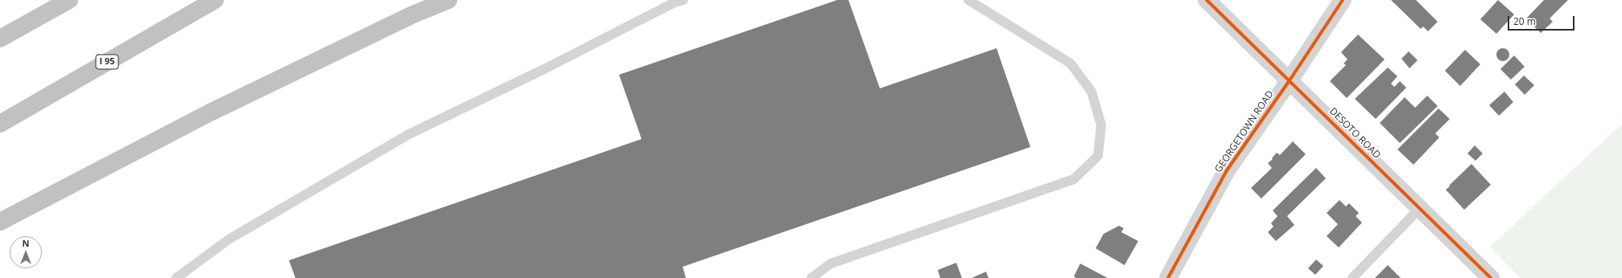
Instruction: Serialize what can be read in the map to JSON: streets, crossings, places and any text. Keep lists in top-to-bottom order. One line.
{"streets":{"highway":["I 95"],"street":["GEORGETOWN ROAD","DESOTO ROAD"]},"crossings":[["GEORGETOWN ROAD","DESOTO ROAD"]],"scale_bar":"20 m","north":"top"}
